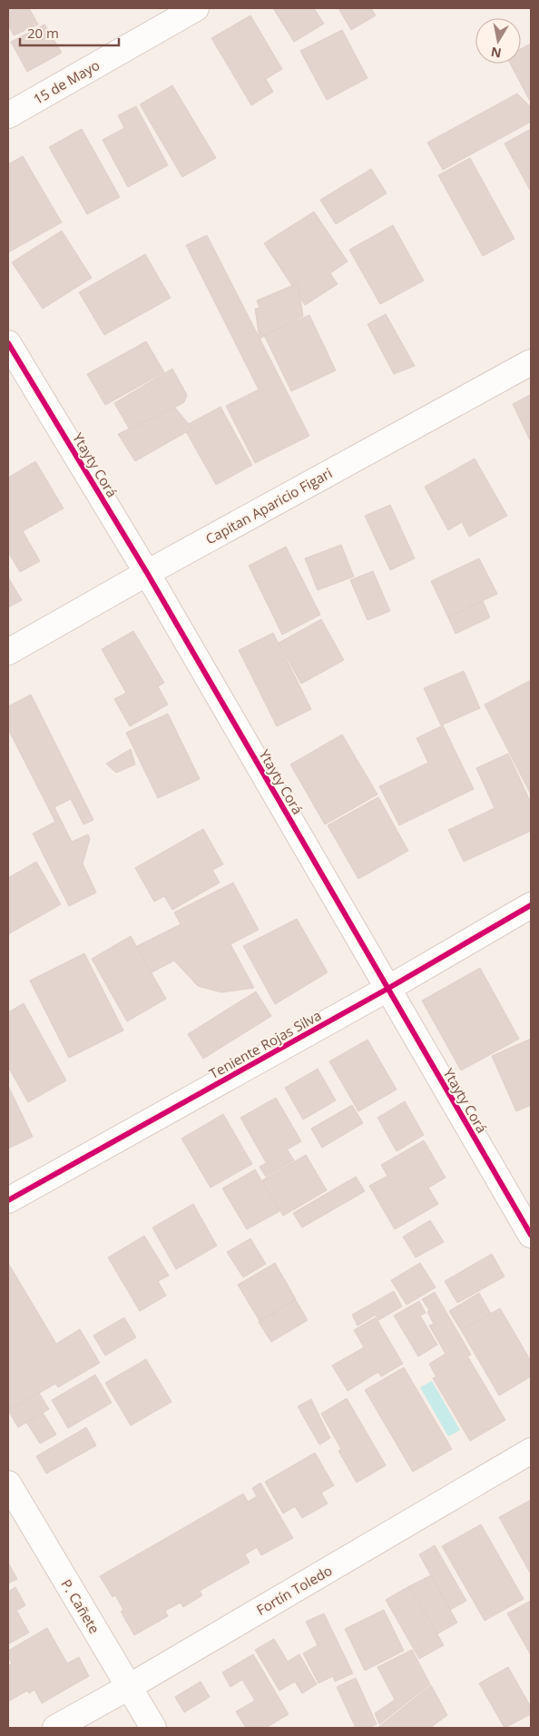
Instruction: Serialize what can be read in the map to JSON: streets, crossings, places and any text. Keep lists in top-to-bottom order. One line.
{"streets":{"street":["15 de Mayo","Ytayty Corá","Capitan Aparicio Figari","Teniente Rojas Silva","Fortín Toledo","P. Cañete"]},"crossings":[["Ytayty Corá","Capitan Aparicio Figari"],["Ytayty Corá","Teniente Rojas Silva"],["Fortín Toledo","P. Cañete"]],"scale_bar":"20 m","north":"bottom"}
